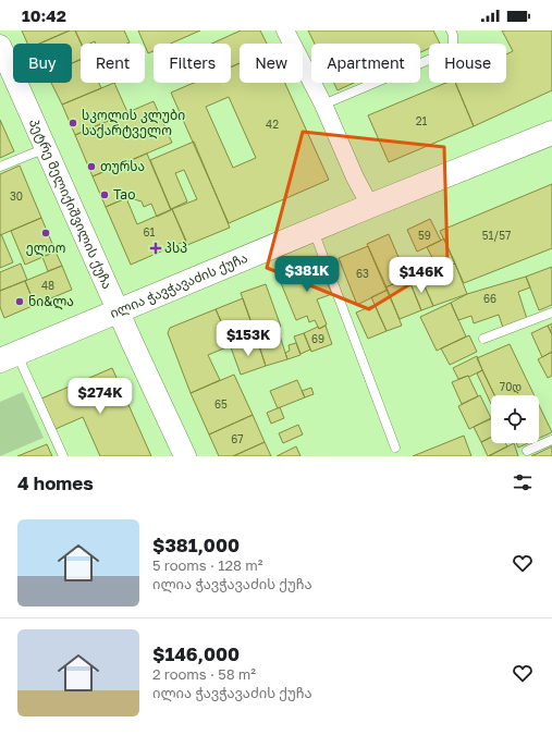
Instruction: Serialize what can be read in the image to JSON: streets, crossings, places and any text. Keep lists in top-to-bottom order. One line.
{"streets":{"main road":["ილია ჭავჭავაძის ქუჩა"],"street":["პეტრე მელიქიშვილის ქუჩა"]},"crossings":[["პეტრე მელიქიშვილის ქუჩა","ილია ჭავჭავაძის ქუჩა"]],"places":{"other":["სკოლის კლუბი საქარტველო","თურსა","Tao","ელიო","ნი&ლა"],"health":["პსპ"]},"house_numbers":["21","42","30","61","59","51/57","63","48","66","69","70დ","65","67"],"page":{"status":"10:42","chip":["Buy","Rent","Filters","New","Apartment","House"],"price":["$381K","$146K","$153K","$274K"],"heading":"4 homes","list":[{"name":"$381,000","note":"5 rooms · 128 m² · ილია ჭავჭავაძის ქუჩა"},{"name":"$146,000","note":"2 rooms · 58 m² · ილია ჭავჭავაძის ქუჩა"}]}}
